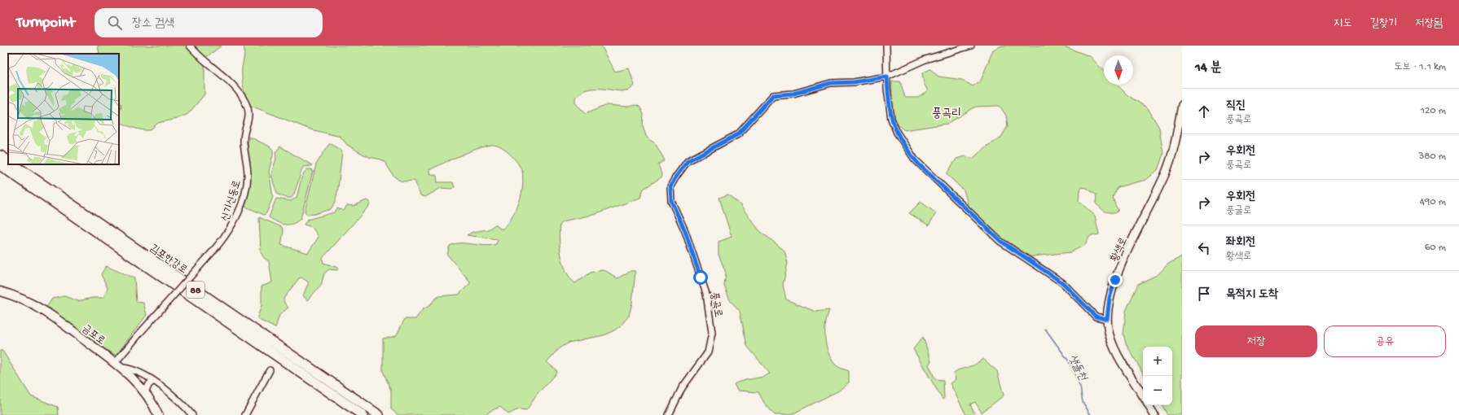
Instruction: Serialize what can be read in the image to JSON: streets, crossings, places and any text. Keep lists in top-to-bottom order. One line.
{"streets":{"highway":["김포한강로","88"],"main road":["금포로"],"street":["신기신동로","황색로","풍곡로"]},"crossings":[["신기신동로","금포로"]],"districts":["풍곡리"],"water":["샛돌천"],"north":"bottom","page":{"header":"Turnpoint","search":"장소 검색","nav":["지도","길찾기","저장됨"],"heading":["14 분","도보 · 1.1 km"],"list":[["직진","풍곡로","120 m"],["우회전","풍곡로","380 m"],["우회전","풍굴로","490 m"],["좌회전","황색로","60 m"],"목적지 도착"],"buttons":["저장","공유"],"map_buttons":["+","−"]}}
